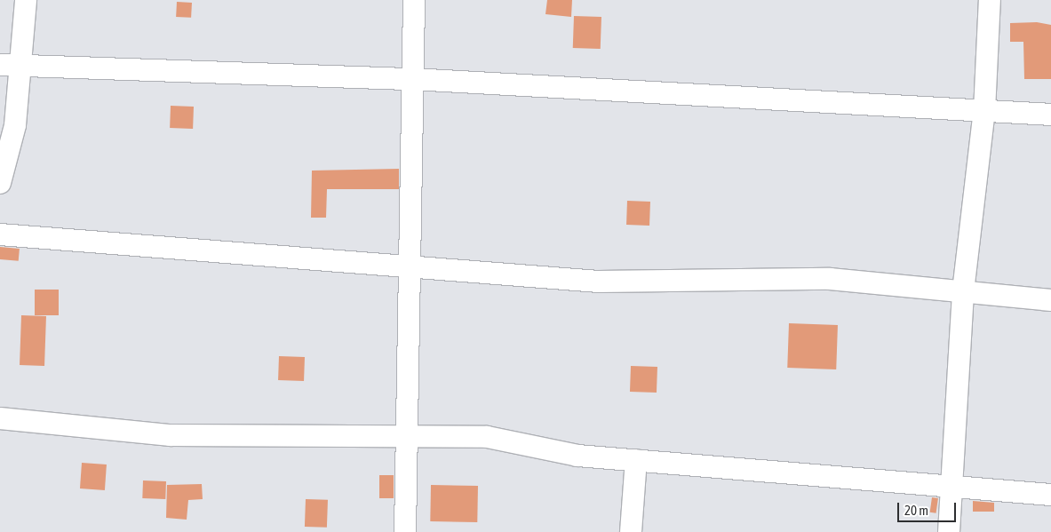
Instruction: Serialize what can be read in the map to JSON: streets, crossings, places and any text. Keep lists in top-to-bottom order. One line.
{"scale_bar":"20 m"}
